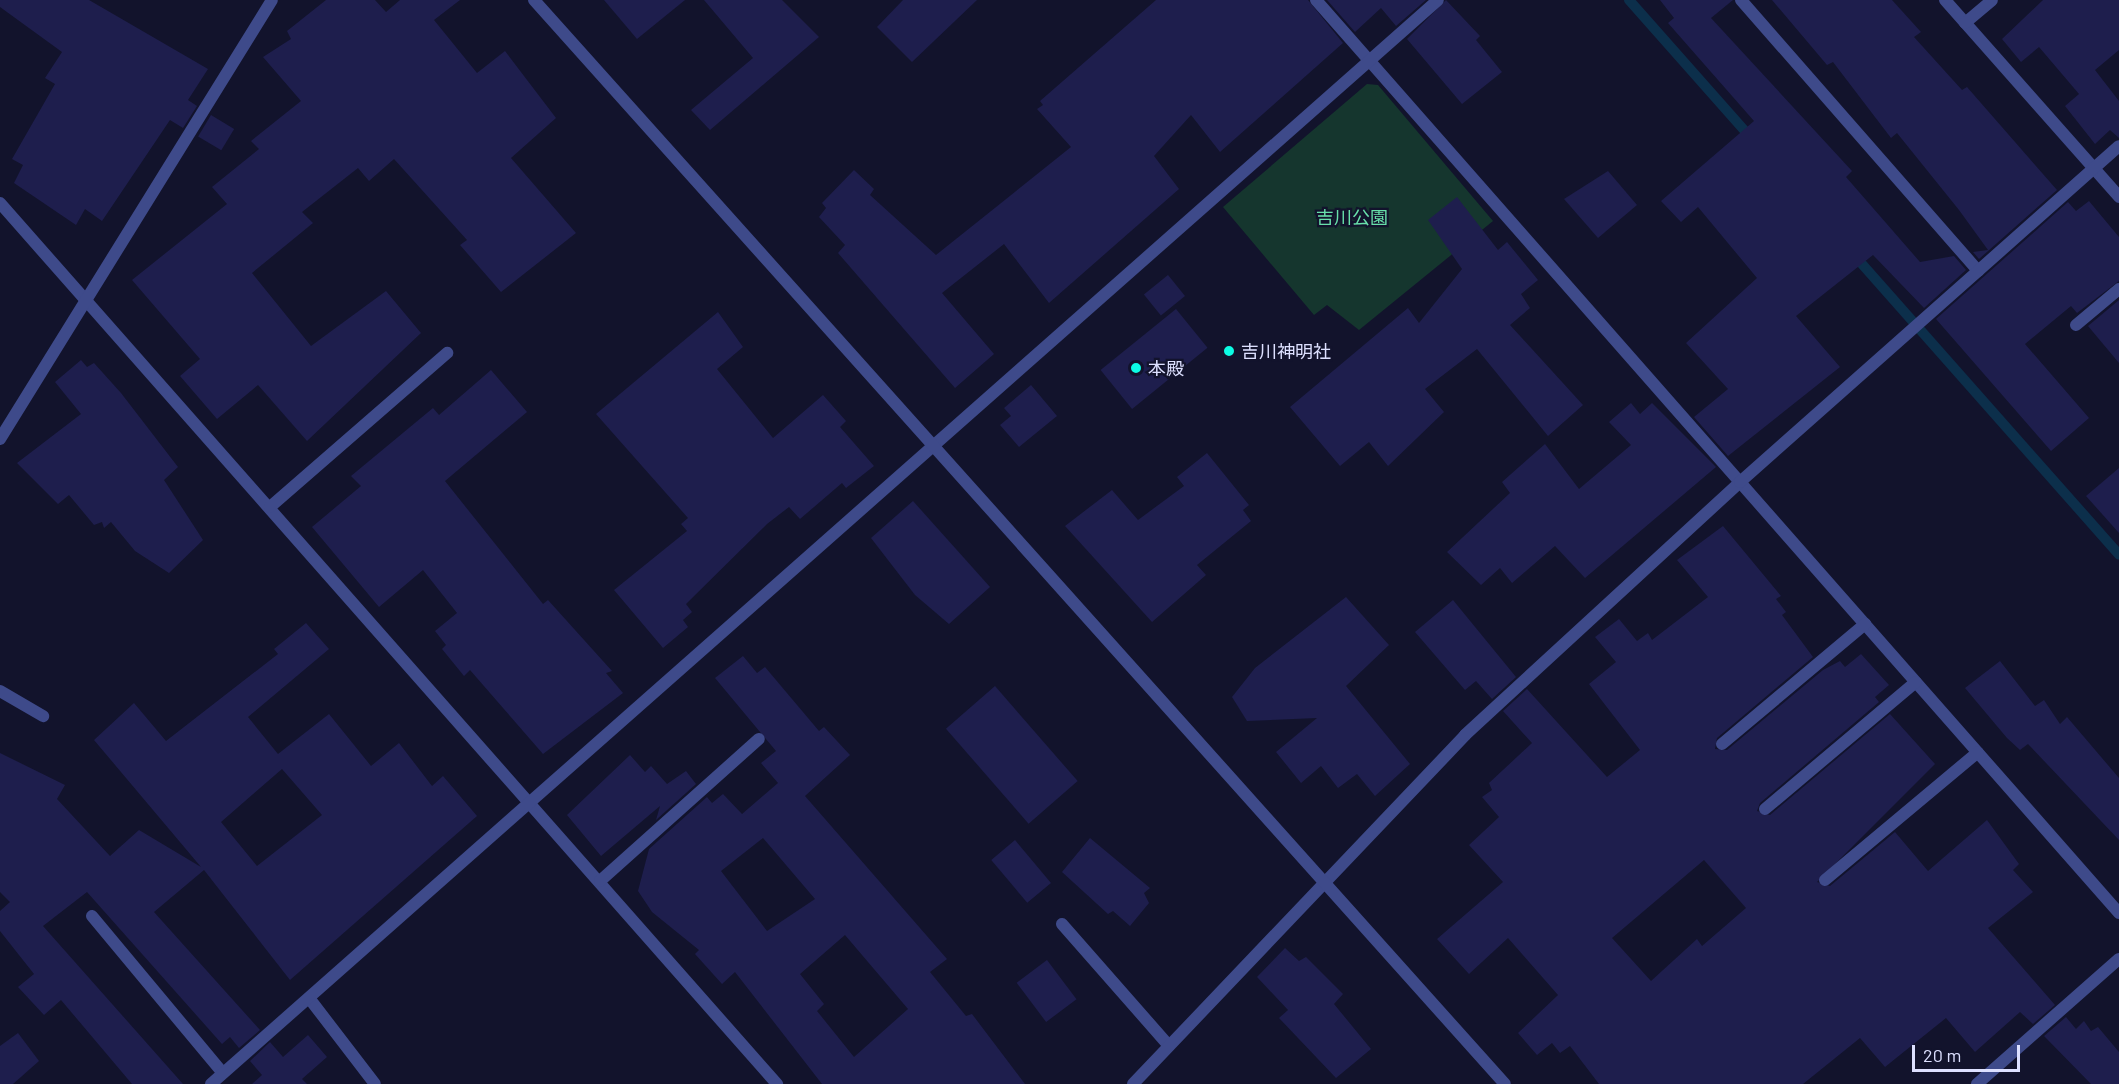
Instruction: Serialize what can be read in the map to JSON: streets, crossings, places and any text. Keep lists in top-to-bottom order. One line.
{"parks":["吉川公園"],"places":["吉川神明社","本殿"],"scale_bar":"20 m"}
